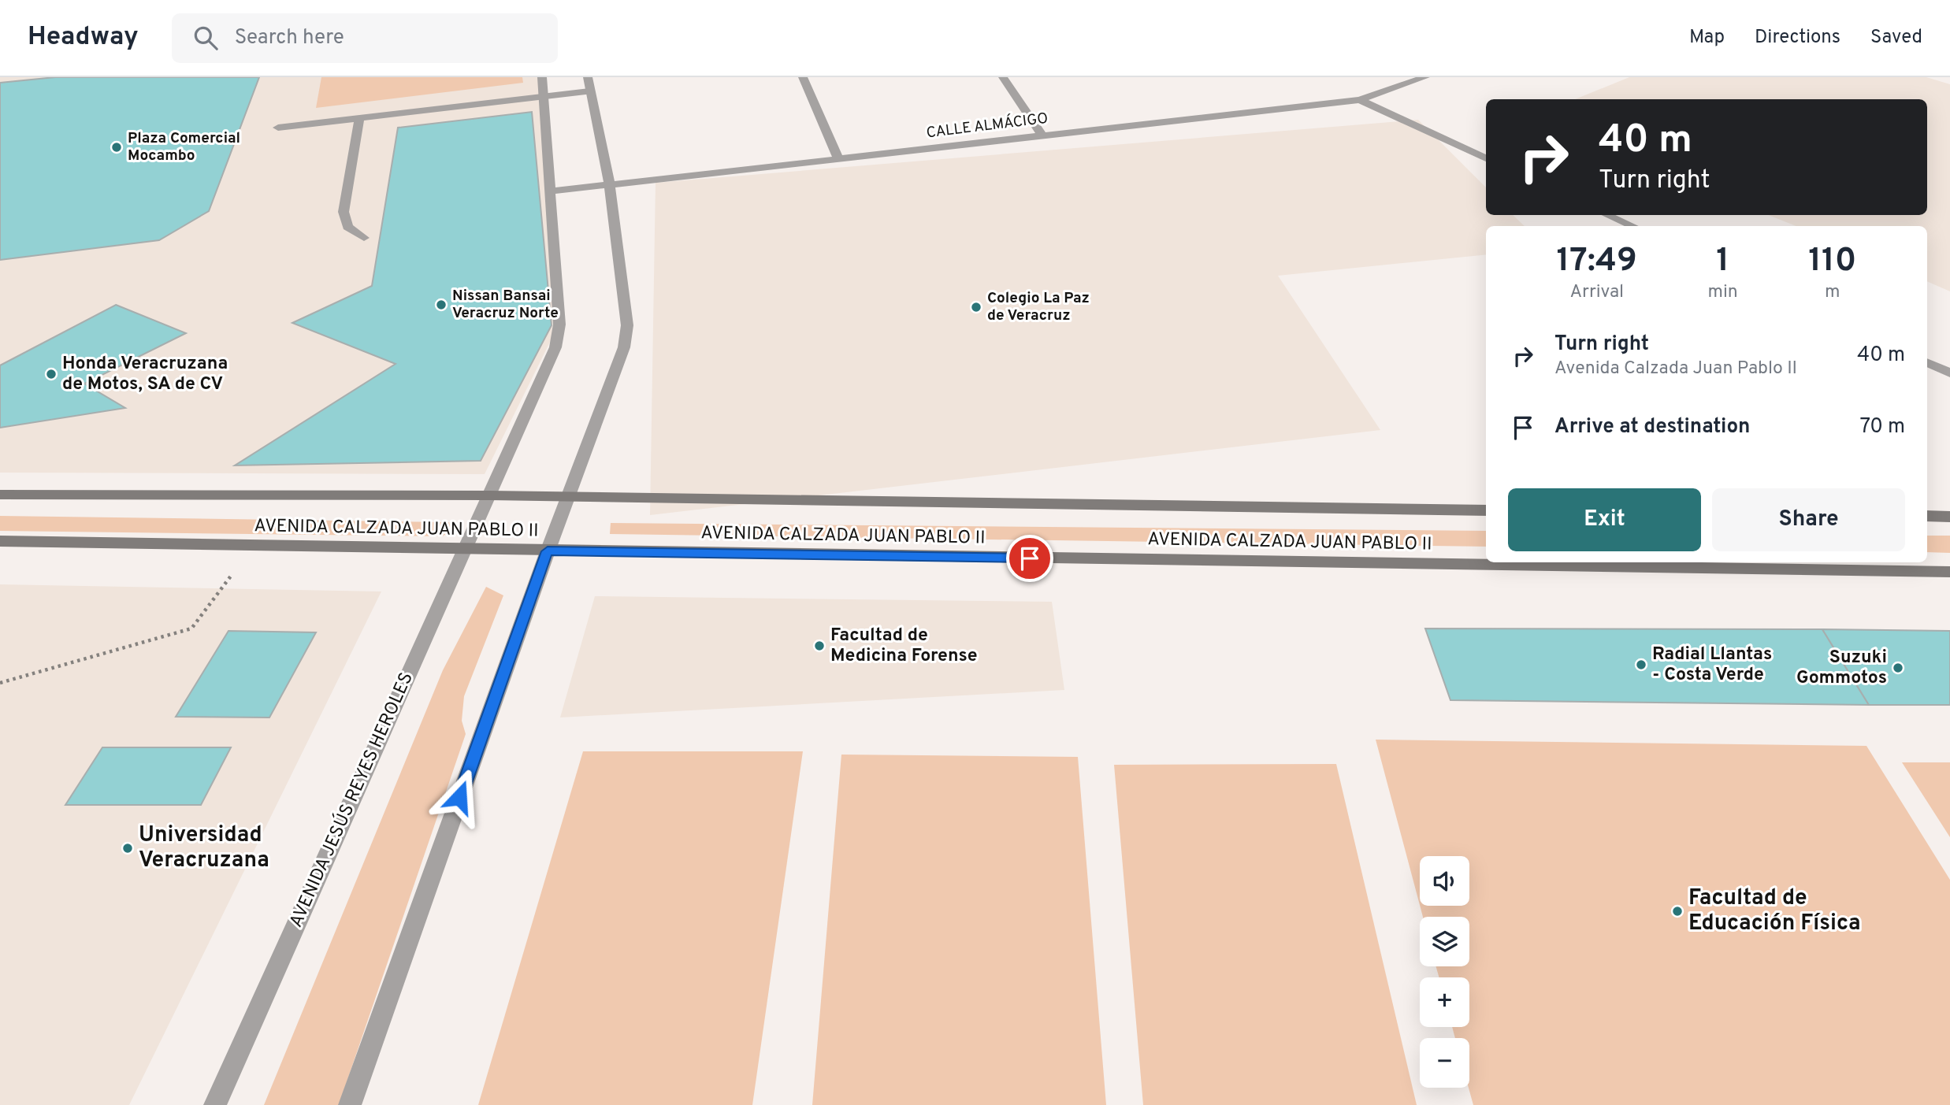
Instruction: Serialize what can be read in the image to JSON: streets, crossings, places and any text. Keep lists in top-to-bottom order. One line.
{"streets":{"main road":["AVENIDA CALZADA JUAN PABLO II"],"street":["CALLE ALMÁCIGO","AVENIDA JESÚS REYES HEROLES"]},"crossings":[["CALLE ALMÁCIGO","AVENIDA JESÚS REYES HEROLES"],["AVENIDA CALZADA JUAN PABLO II","AVENIDA JESÚS REYES HEROLES"]],"places":["Plaza Comercial Mocambo","Nissan Bansai Veracruz Norte","Colegio La Paz de Veracruz","Honda Veracruzana de Motos, SA de CV","Facultad de Medicina Forense","Radial Llantas - Costa Verde","Suzuki Gommotos","Universidad Veracruzana","Facultad de Educación Física"],"page":{"header":"Headway","search":"Search here","nav":["Map","Directions","Saved"],"turn":["40 m","Turn right"],"eta":["17:49","Arrival","1","min","110","m"],"list":[{"name":"Turn right","note":"Avenida Calzada Juan Pablo II","value":"40 m"},{"name":"Arrive at destination","value":"70 m"}],"buttons":["Exit","Share"],"map_buttons":["+","−"]}}
